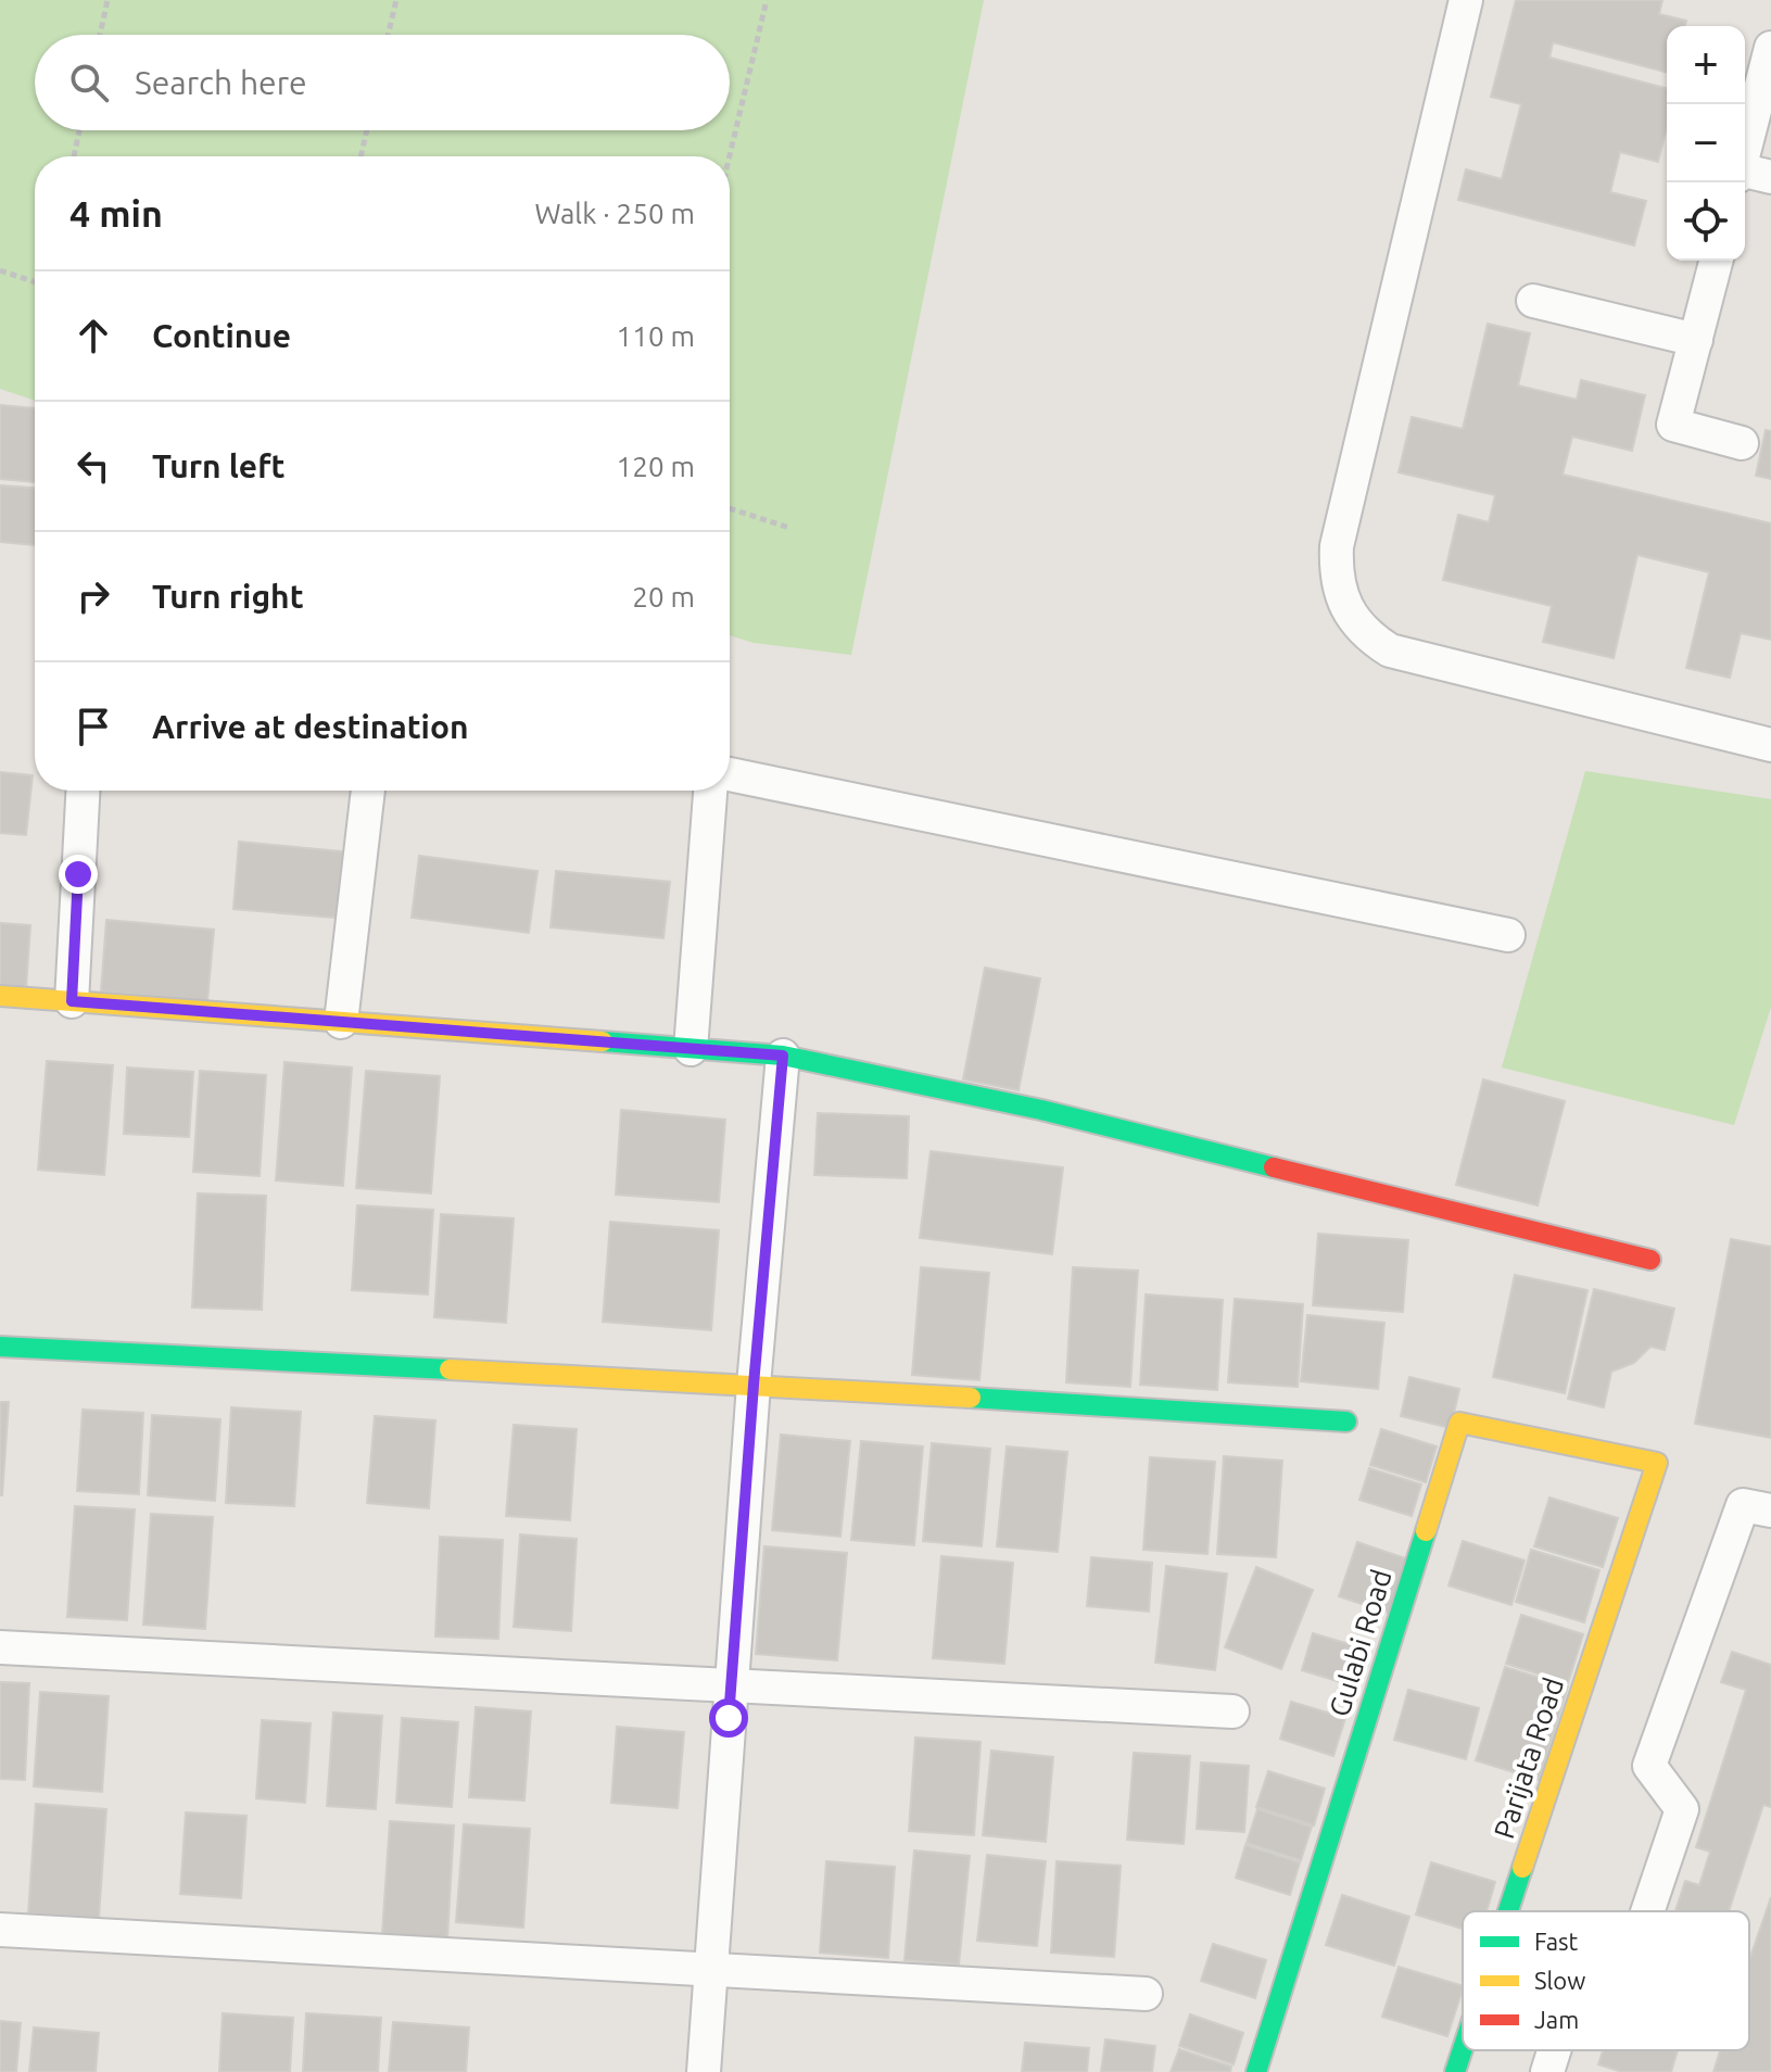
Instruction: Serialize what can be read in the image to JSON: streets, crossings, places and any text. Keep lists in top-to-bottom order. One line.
{"streets":{"street":["Gulabi Road","Parijata Road"]},"crossings":[["Gulabi Road","Parijata Road"]],"legend":["Fast","Slow","Jam"],"page":{"map_buttons":["+","−"],"search":"Search here","heading":["4 min","Walk · 250 m"],"list":[["Continue","110 m"],["Turn left","120 m"],["Turn right","20 m"],"Arrive at destination"]}}
